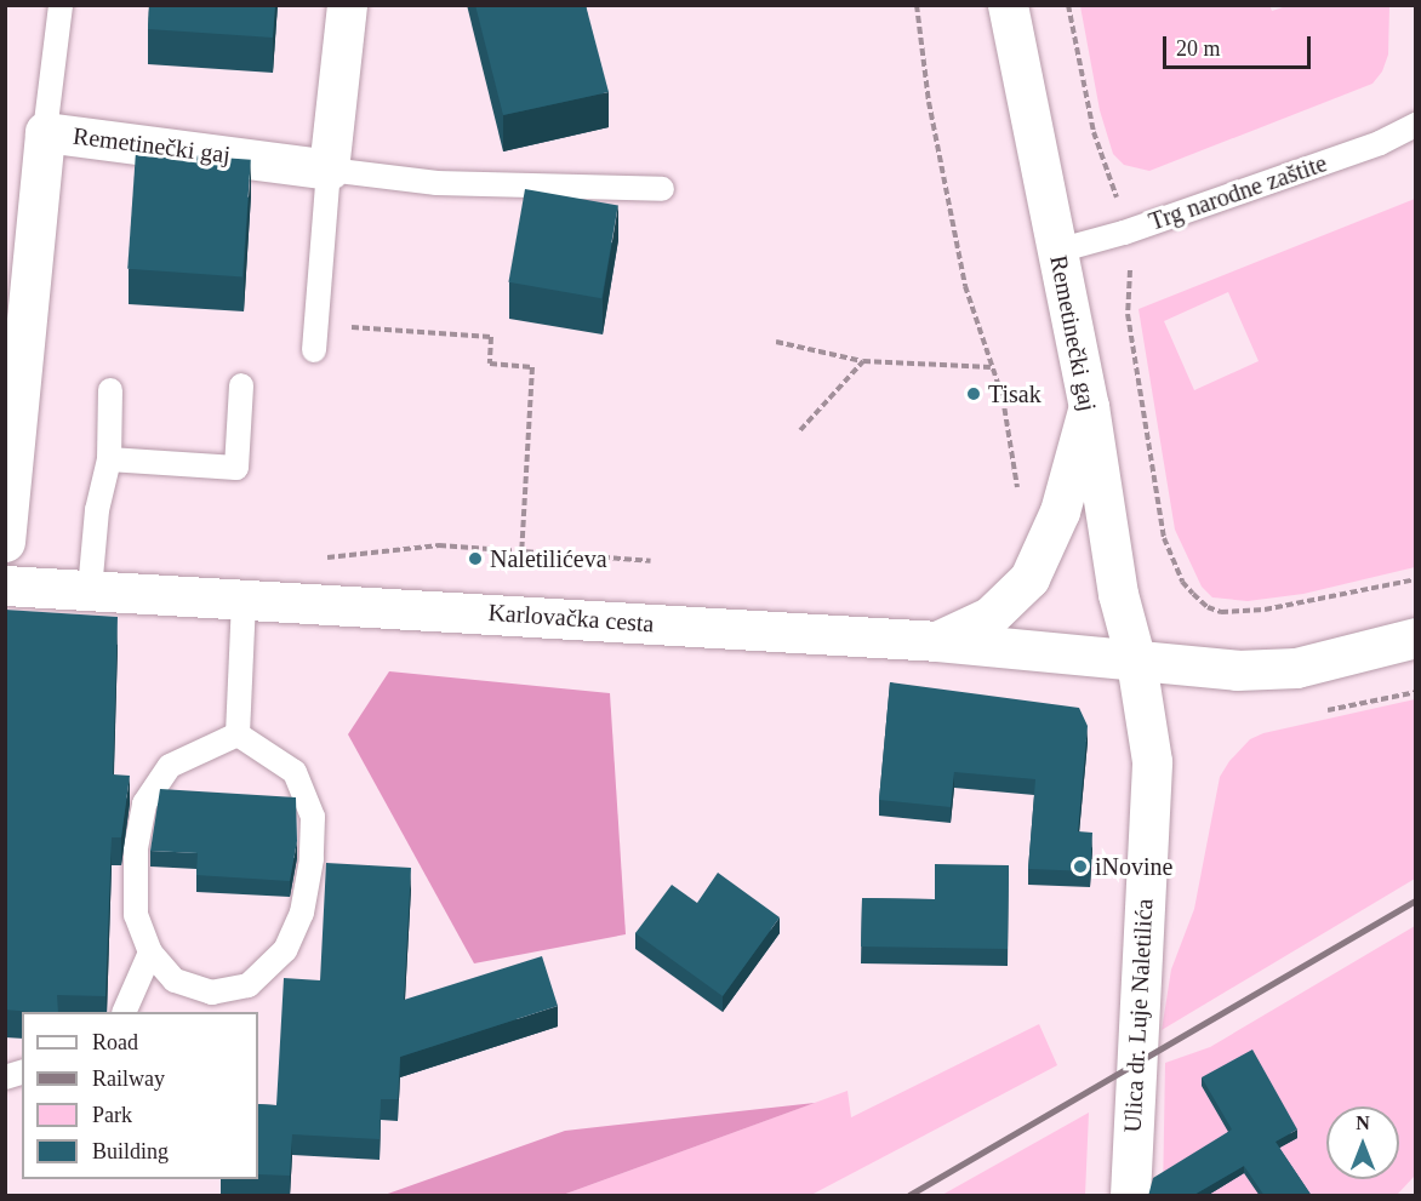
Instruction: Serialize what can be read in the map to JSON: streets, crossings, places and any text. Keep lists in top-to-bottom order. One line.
{"streets":{"main road":["Remetinečki gaj","Karlovačka cesta","Ulica dr. Luje Naletilića"],"lane":["Trg narodne zaštite"]},"crossings":[["Remetinečki gaj","Trg narodne zaštite"],["Remetinečki gaj","Karlovačka cesta"],["Remetinečki gaj","Ulica dr. Luje Naletilića"],["Karlovačka cesta","Ulica dr. Luje Naletilića"]],"places":["Tisak","Naletilićeva","iNovine"],"legend":["Road","Railway","Park","Building"],"scale_bar":"20 m","north":"top"}
